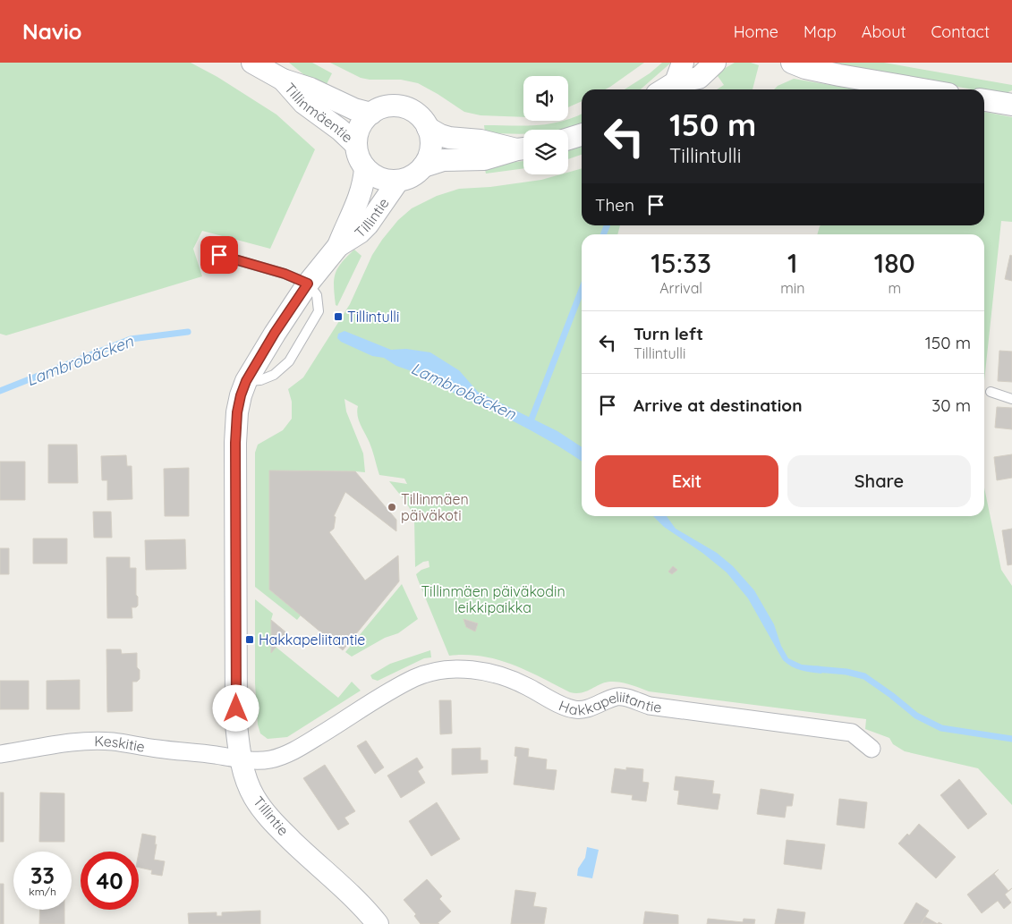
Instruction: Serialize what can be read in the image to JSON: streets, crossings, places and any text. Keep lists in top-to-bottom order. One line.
{"streets":{"street":["Tillinmäentie","Tillintie","Hakkapeliitantie","Keskitie"]},"crossings":[["Tillinmäentie","Tillintie"],["Tillintie","Hakkapeliitantie"],["Tillintie","Keskitie"],["Hakkapeliitantie","Keskitie"]],"water":["Lambrobäcken"],"parks":["Tillinmäen päiväkodin leikkipaikka"],"places":{"transit":["Tillintulli","Hakkapeliitantie"],"other":["Tillinmäen päiväkoti"]},"page":{"header":"Navio","nav":["Home","Map","About","Contact"],"turn":["150 m","Tillintulli"],"then":"Then","eta":["15:33","Arrival","1","min","180","m"],"list":[{"name":"Turn left","note":"Tillintulli","value":"150 m"},{"name":"Arrive at destination","value":"30 m"}],"buttons":["Exit","Share"],"speed":"33 km/h","limit":"40"}}
